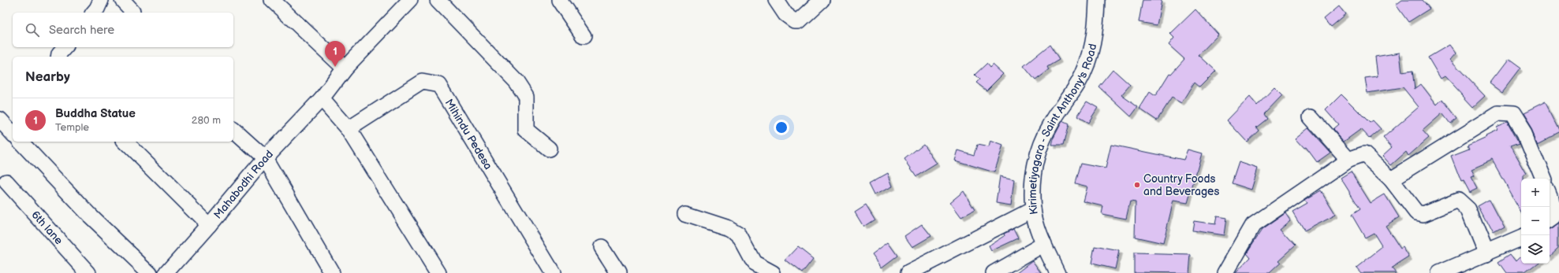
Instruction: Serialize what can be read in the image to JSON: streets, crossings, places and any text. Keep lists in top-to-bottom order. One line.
{"streets":{"street":["Kirimetiyagara - Saint Anthony's Road","Mihindu Pedesa","Mahabodhi Road","6th lane"]},"places":["Country Foods and Beverages"],"page":{"search":"Search here","pins":"1","heading":"Nearby","list":[{"mark":"1","name":"Buddha Statue","note":"Temple","value":"280 m"}],"map_buttons":["+","−"]}}
